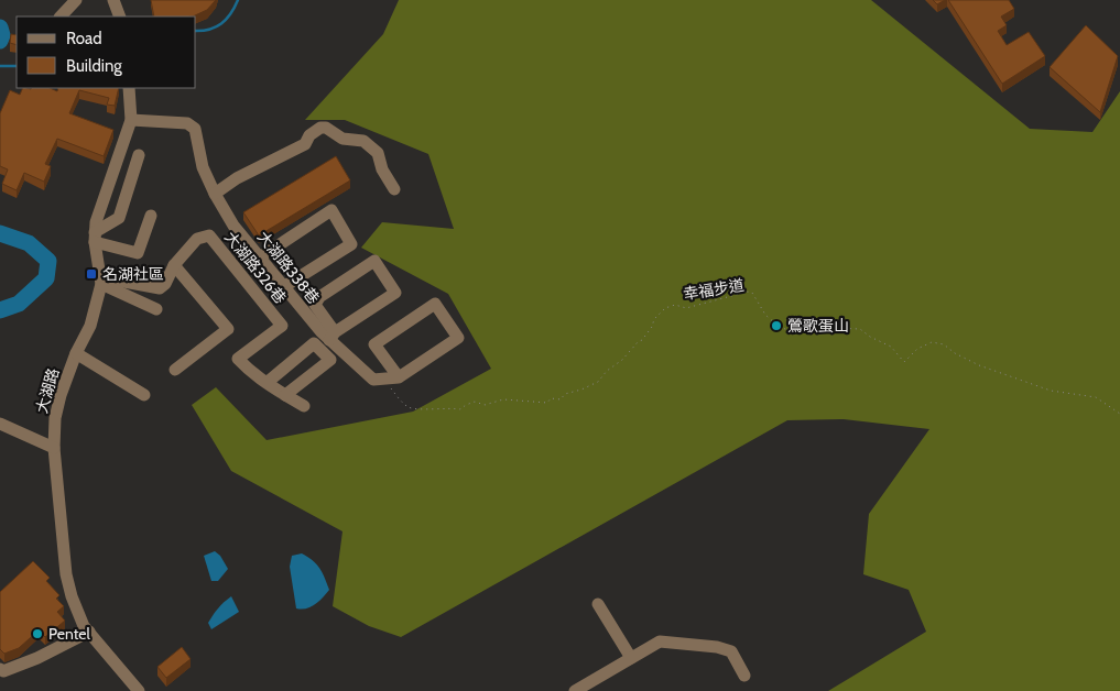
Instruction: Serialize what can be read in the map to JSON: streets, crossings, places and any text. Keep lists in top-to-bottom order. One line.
{"streets":{"street":["大湖路326巷","大湖路338巷","大湖路"],"path":["幸福步道"]},"crossings":[["大湖路326巷","大湖路"],["大湖路338巷","幸福步道"],["大湖路338巷","大湖路"]],"places":{"transit":["名湖社區"],"other":["鶯歌蛋山","Pentel"]},"legend":["Road","Building"]}
